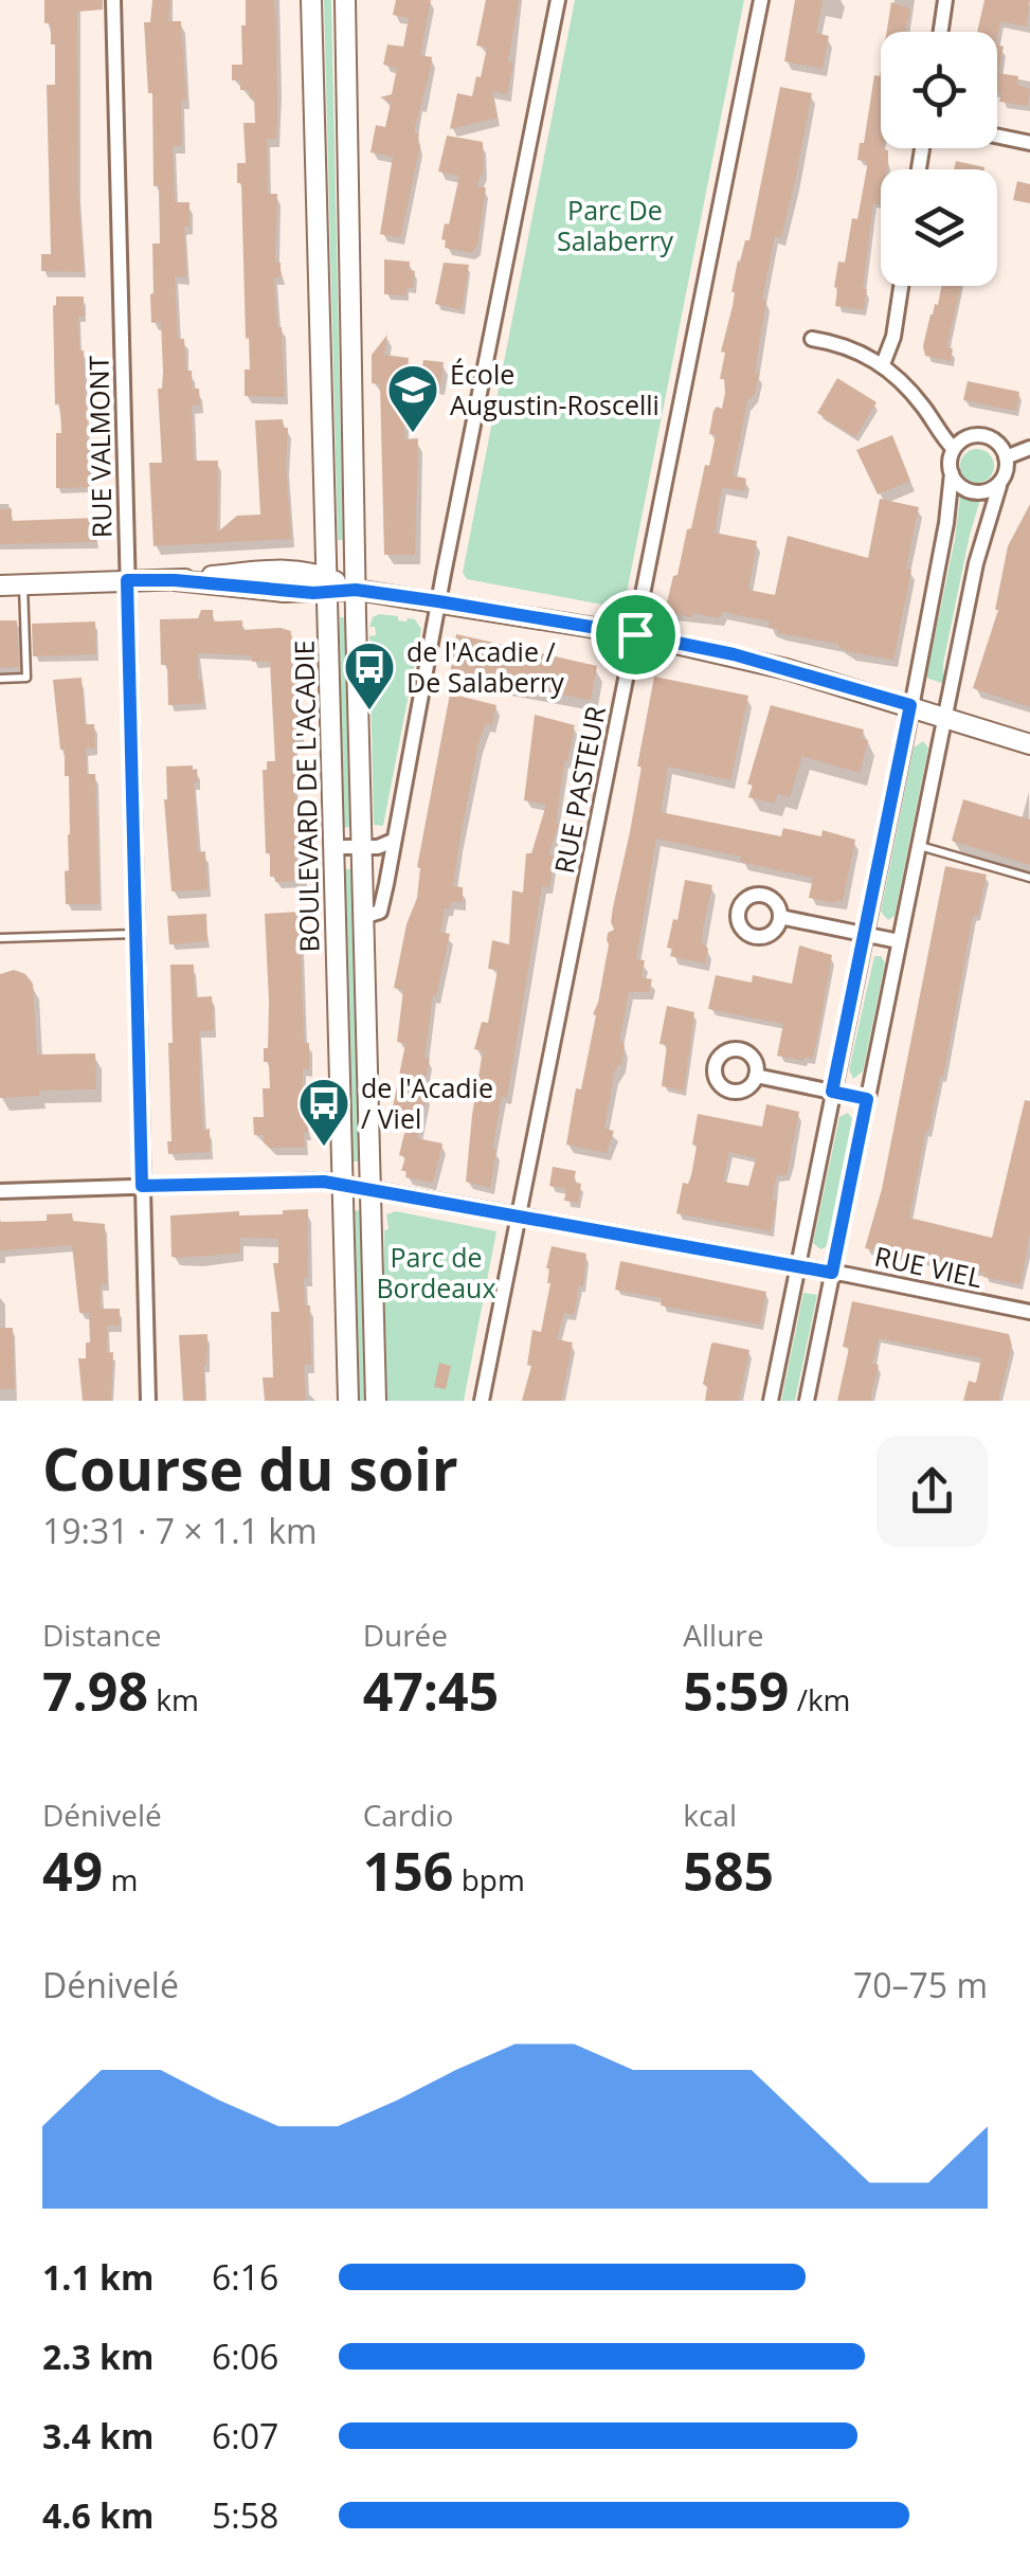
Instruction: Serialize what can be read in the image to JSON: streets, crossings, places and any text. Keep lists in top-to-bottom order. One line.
{"streets":{"main road":["BOULEVARD DE L'ACADIE"],"street":["RUE VALMONT","RUE PASTEUR","RUE VIEL"]},"crossings":[["RUE VALMONT","RUE VIEL"],["RUE PASTEUR","RUE VIEL"],["BOULEVARD DE L'ACADIE","RUE VIEL"]],"parks":["Parc De Salaberry","Parc de Bordeaux"],"places":{"school or university":["École Augustin-Roscelli"],"bus stop":["de l'Acadie / De Salaberry","de l'Acadie / Viel"]},"page":{"heading":["Course du soir","19:31 · 7 × 1.1 km"],"stats":[["Distance","7.98 km"],["Durée","47:45"],["Allure","5:59 /km"],["Dénivelé","49 m"],["Cardio","156 bpm"],["kcal","585"]],"chart":["Dénivelé","70–75 m"],"list":[{"name":"1.1 km","note":"6:16"},{"name":"2.3 km","note":"6:06"},{"name":"3.4 km","note":"6:07"},{"name":"4.6 km","note":"5:58"}]}}
